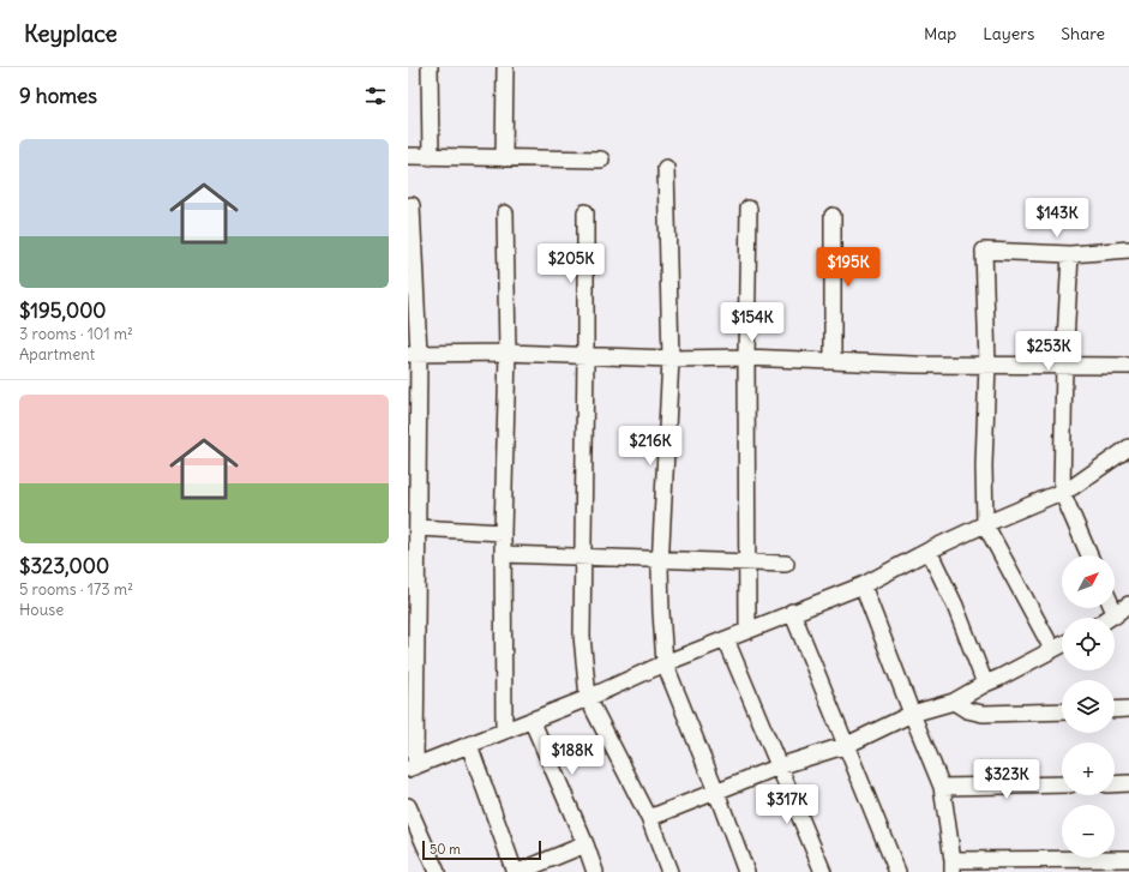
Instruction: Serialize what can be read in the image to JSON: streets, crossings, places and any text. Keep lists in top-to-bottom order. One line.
{"scale_bar":"50 m","north":"top right","page":{"header":"Keyplace","nav":["Map","Layers","Share"],"heading":"9 homes","list":[{"name":"$195,000","note":"3 rooms · 101 m² · Apartment"},{"name":"$323,000","note":"5 rooms · 173 m² · House"}],"price":["$143K","$205K","$195K","$154K","$253K","$216K","$188K","$323K","$317K"],"map_buttons":["+","−"],"scale":"50 m"}}
